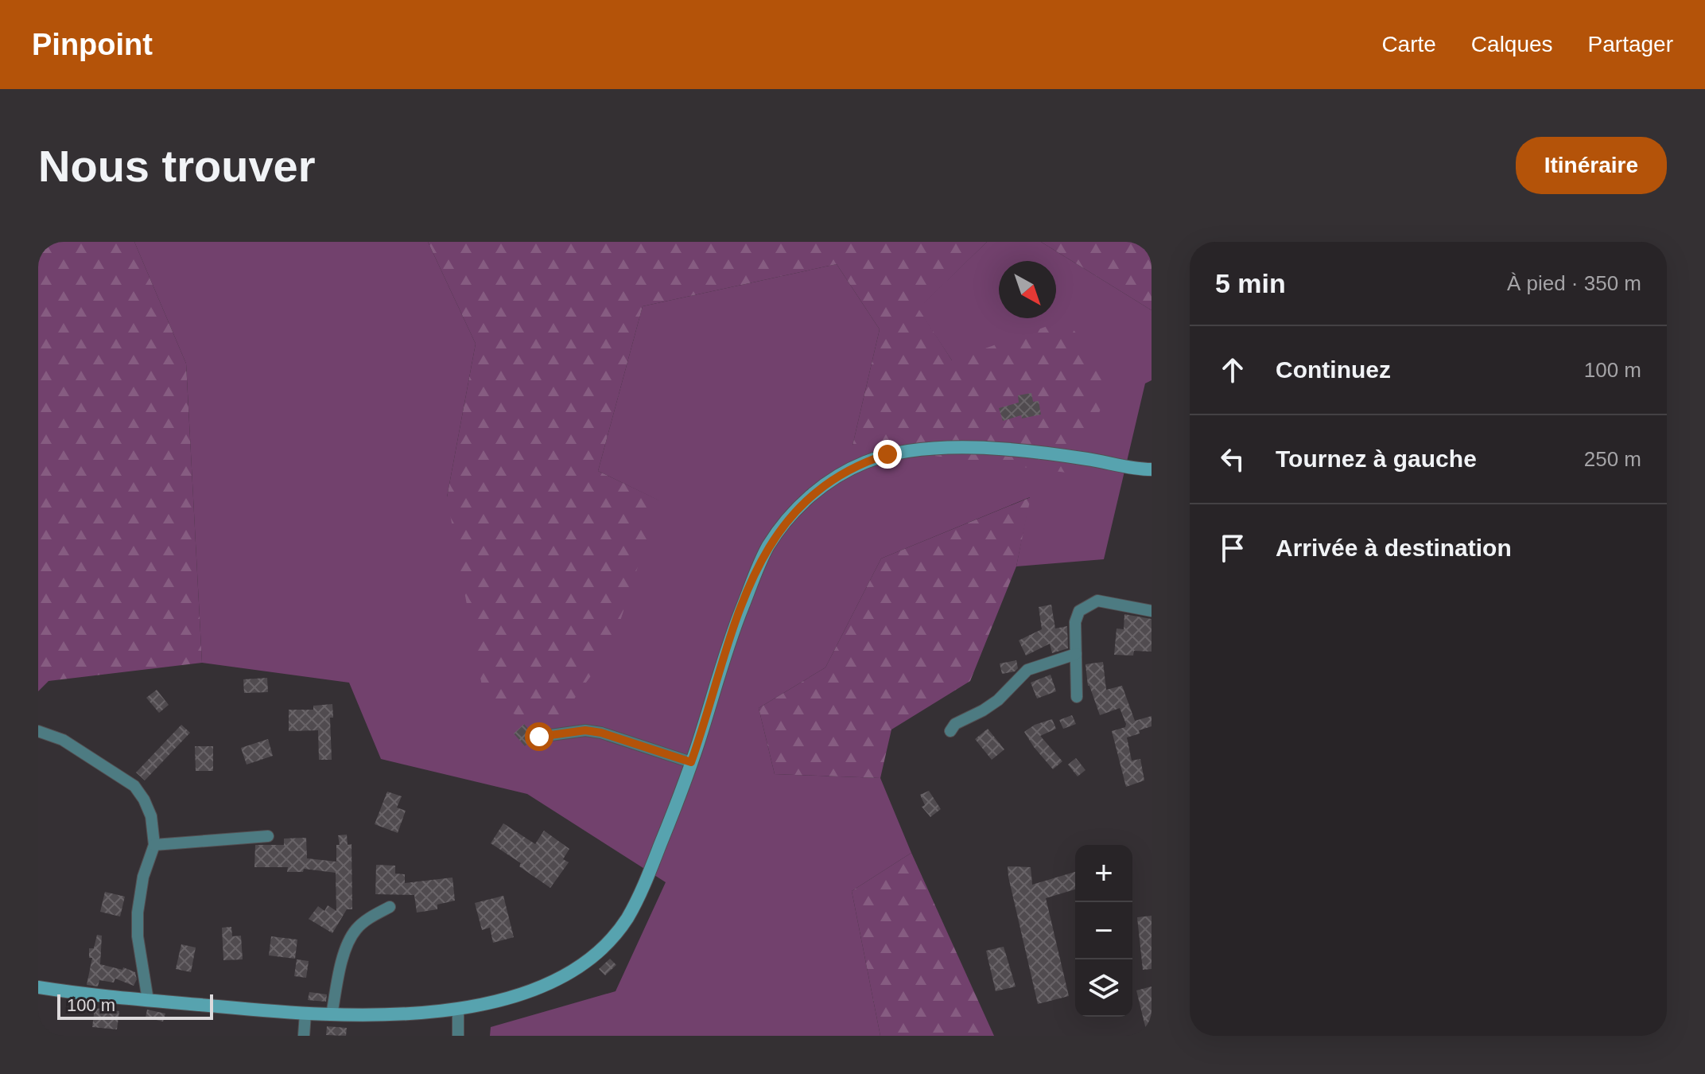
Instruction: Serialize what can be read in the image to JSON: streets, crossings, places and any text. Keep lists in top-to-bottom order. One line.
{"scale_bar":"100 m","north":"bottom right","page":{"header":"Pinpoint","nav":["Carte","Calques","Partager"],"buttons":"Itinéraire","title":"Nous trouver","heading":["5 min","À pied · 350 m"],"list":[["Continuez","100 m"],["Tournez à gauche","250 m"],"Arrivée à destination"],"map_buttons":["+","−"],"scale":"100 m"}}
